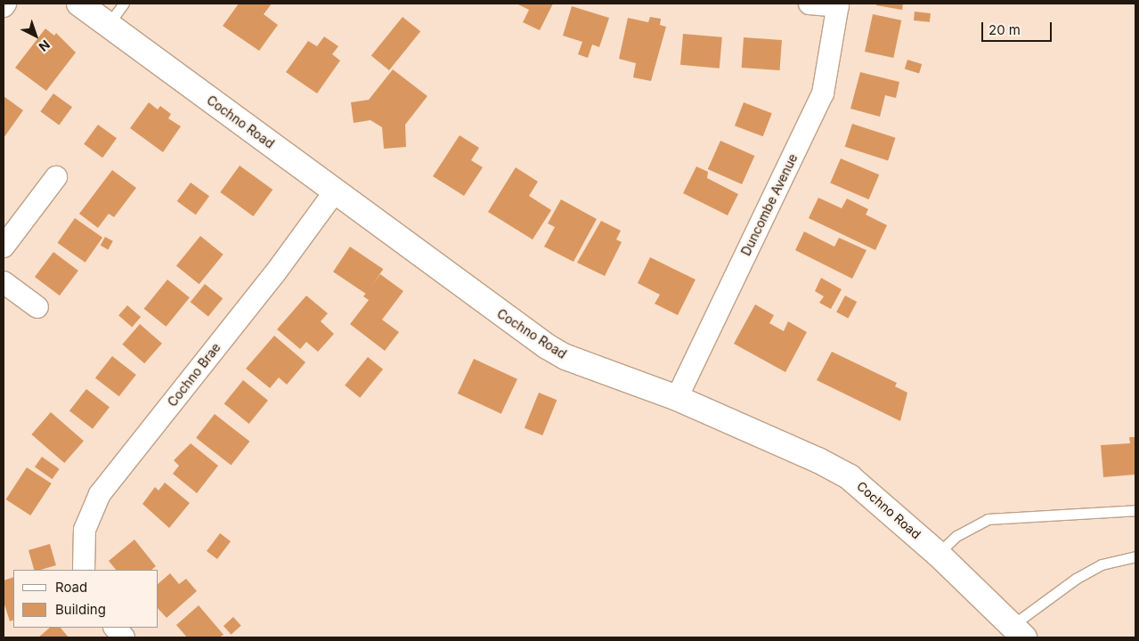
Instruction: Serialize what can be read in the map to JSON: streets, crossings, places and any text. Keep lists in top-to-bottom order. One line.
{"streets":{"street":["Cochno Road","Duncombe Avenue","Cochno Brae"]},"crossings":[["Cochno Road","Duncombe Avenue"],["Cochno Road","Cochno Brae"]],"legend":["Road","Building"],"scale_bar":"20 m","north":"bottom right"}
